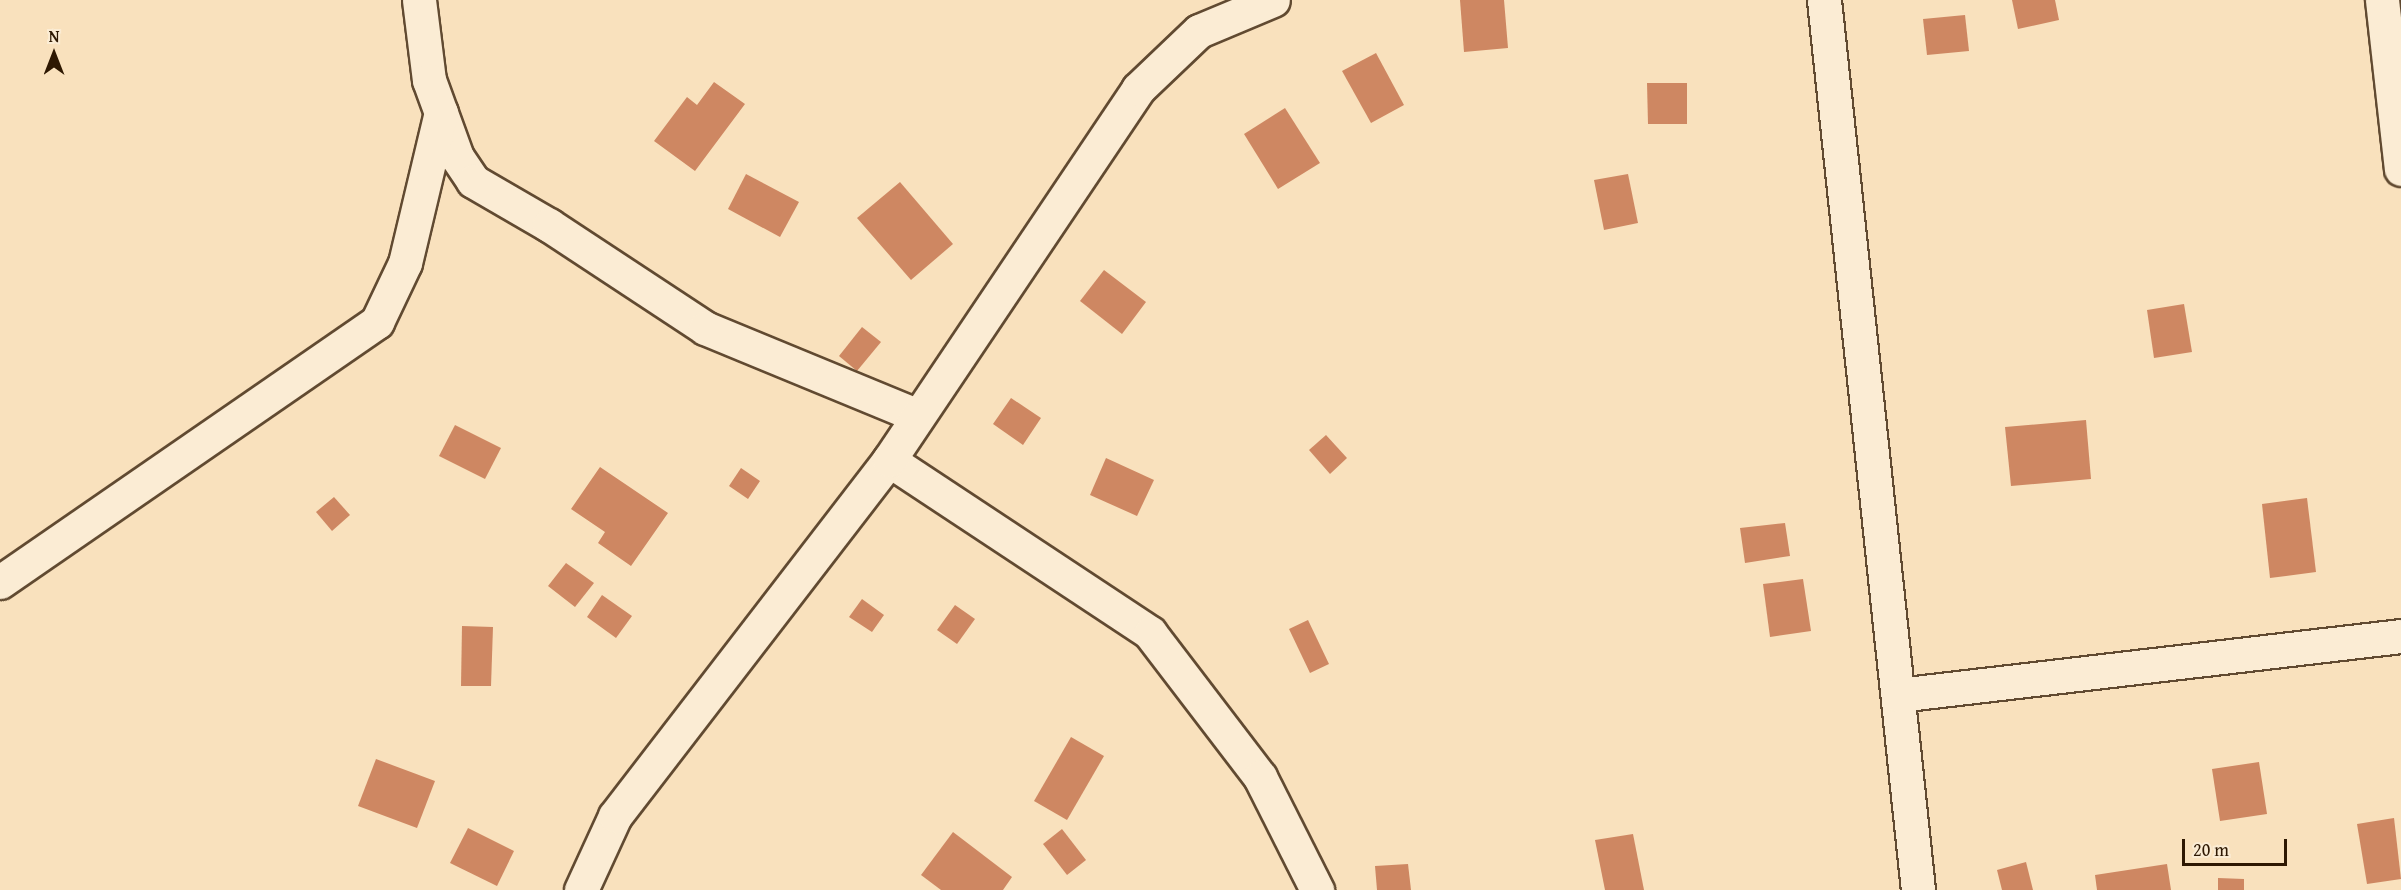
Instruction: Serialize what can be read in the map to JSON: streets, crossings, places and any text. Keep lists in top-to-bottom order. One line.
{"scale_bar":"20 m","north":"top"}
